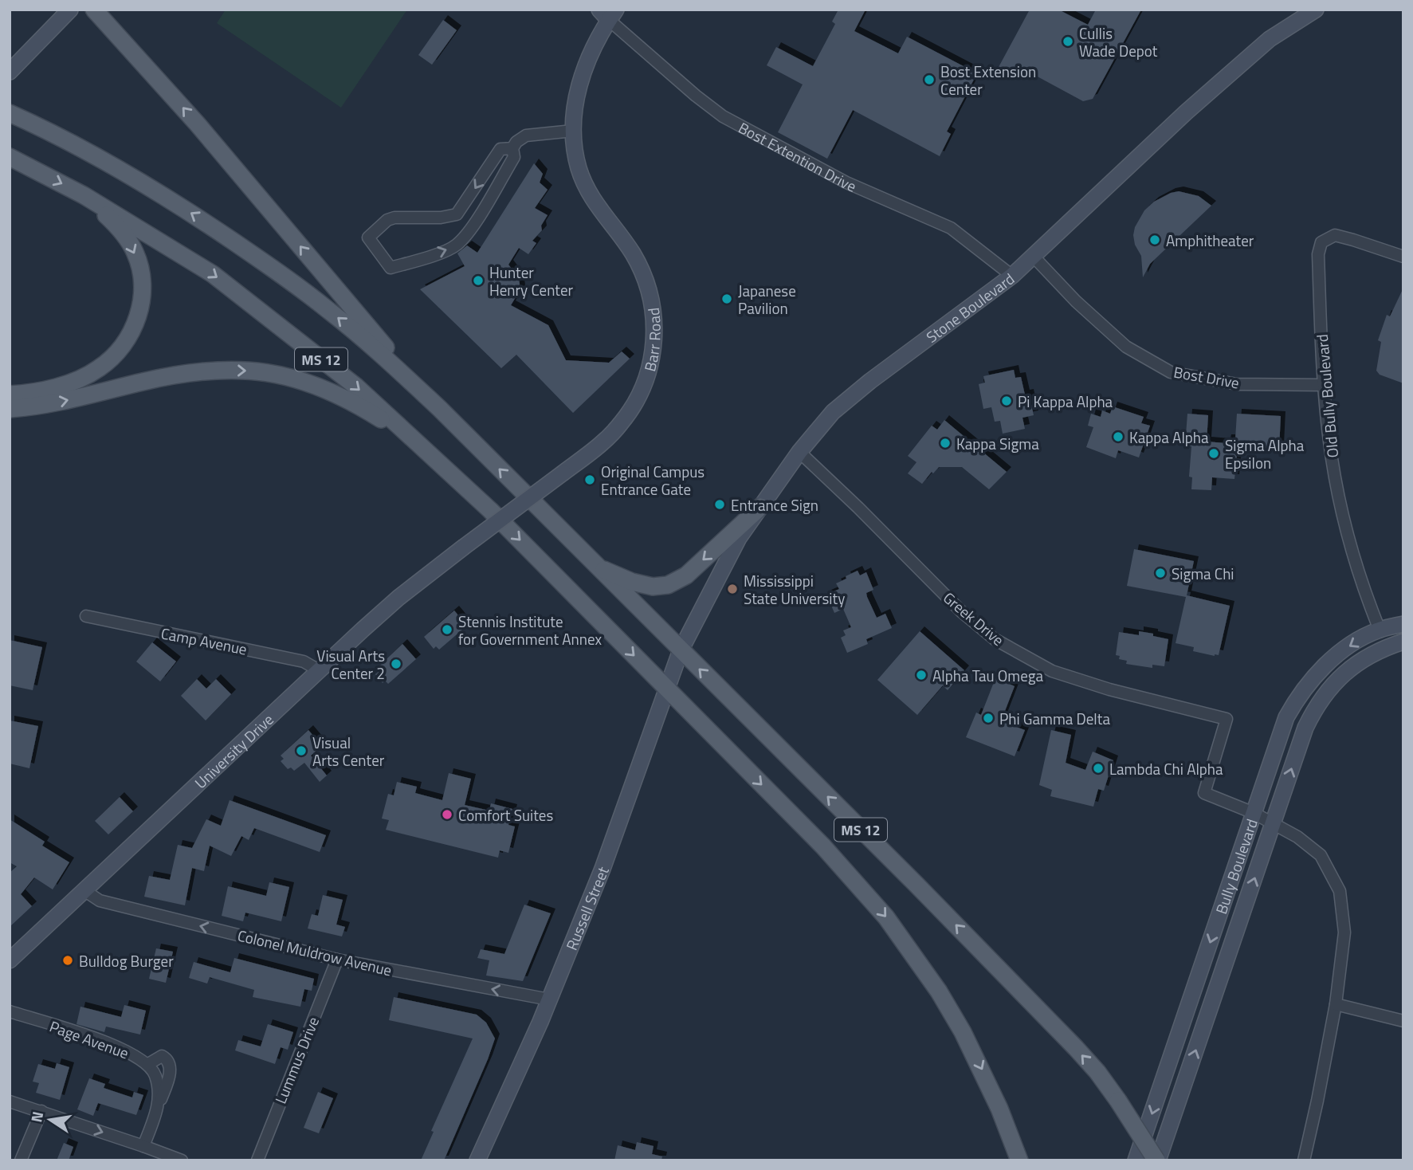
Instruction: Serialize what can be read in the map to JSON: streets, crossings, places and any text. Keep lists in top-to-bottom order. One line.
{"streets":{"main road":["MS 12"],"street":["Bost Extention Drive","Stone Boulevard","Barr Road","Bost Drive","Old Bully Boulevard","Greek Drive","Camp Avenue","University Drive","Bully Boulevard","Russell Street","Colonel Muldrow Avenue","Page Avenue","Lummus Drive"]},"crossings":[["Bost Extention Drive","Stone Boulevard"],["Bost Extention Drive","Barr Road"],["Stone Boulevard","MS 12"],["Stone Boulevard","Bost Drive"],["Stone Boulevard","Greek Drive"],["Stone Boulevard","Russell Street"],["Barr Road","University Drive"],["MS 12","Bully Boulevard"],["MS 12","Russell Street"],["Bost Drive","Old Bully Boulevard"],["Old Bully Boulevard","Bully Boulevard"],["Greek Drive","Bully Boulevard"],["Camp Avenue","University Drive"],["University Drive","Colonel Muldrow Avenue"],["Russell Street","Colonel Muldrow Avenue"],["Colonel Muldrow Avenue","Lummus Drive"]],"one_way":["Colonel Muldrow Avenue"],"places":["Cullis Wade Depot","Bost Extension Center","Amphitheater","Hunter Henry Center","Japanese Pavilion","Pi Kappa Alpha","Kappa Alpha","Kappa Sigma","Sigma Alpha Epsilon","Original Campus Entrance Gate","Entrance Sign","Sigma Chi","Mississippi State University","Stennis Institute for Government Annex","Visual Arts Center 2","Alpha Tau Omega","Phi Gamma Delta","Visual Arts Center","Lambda Chi Alpha","Comfort Suites","Bulldog Burger"],"north":"left"}
